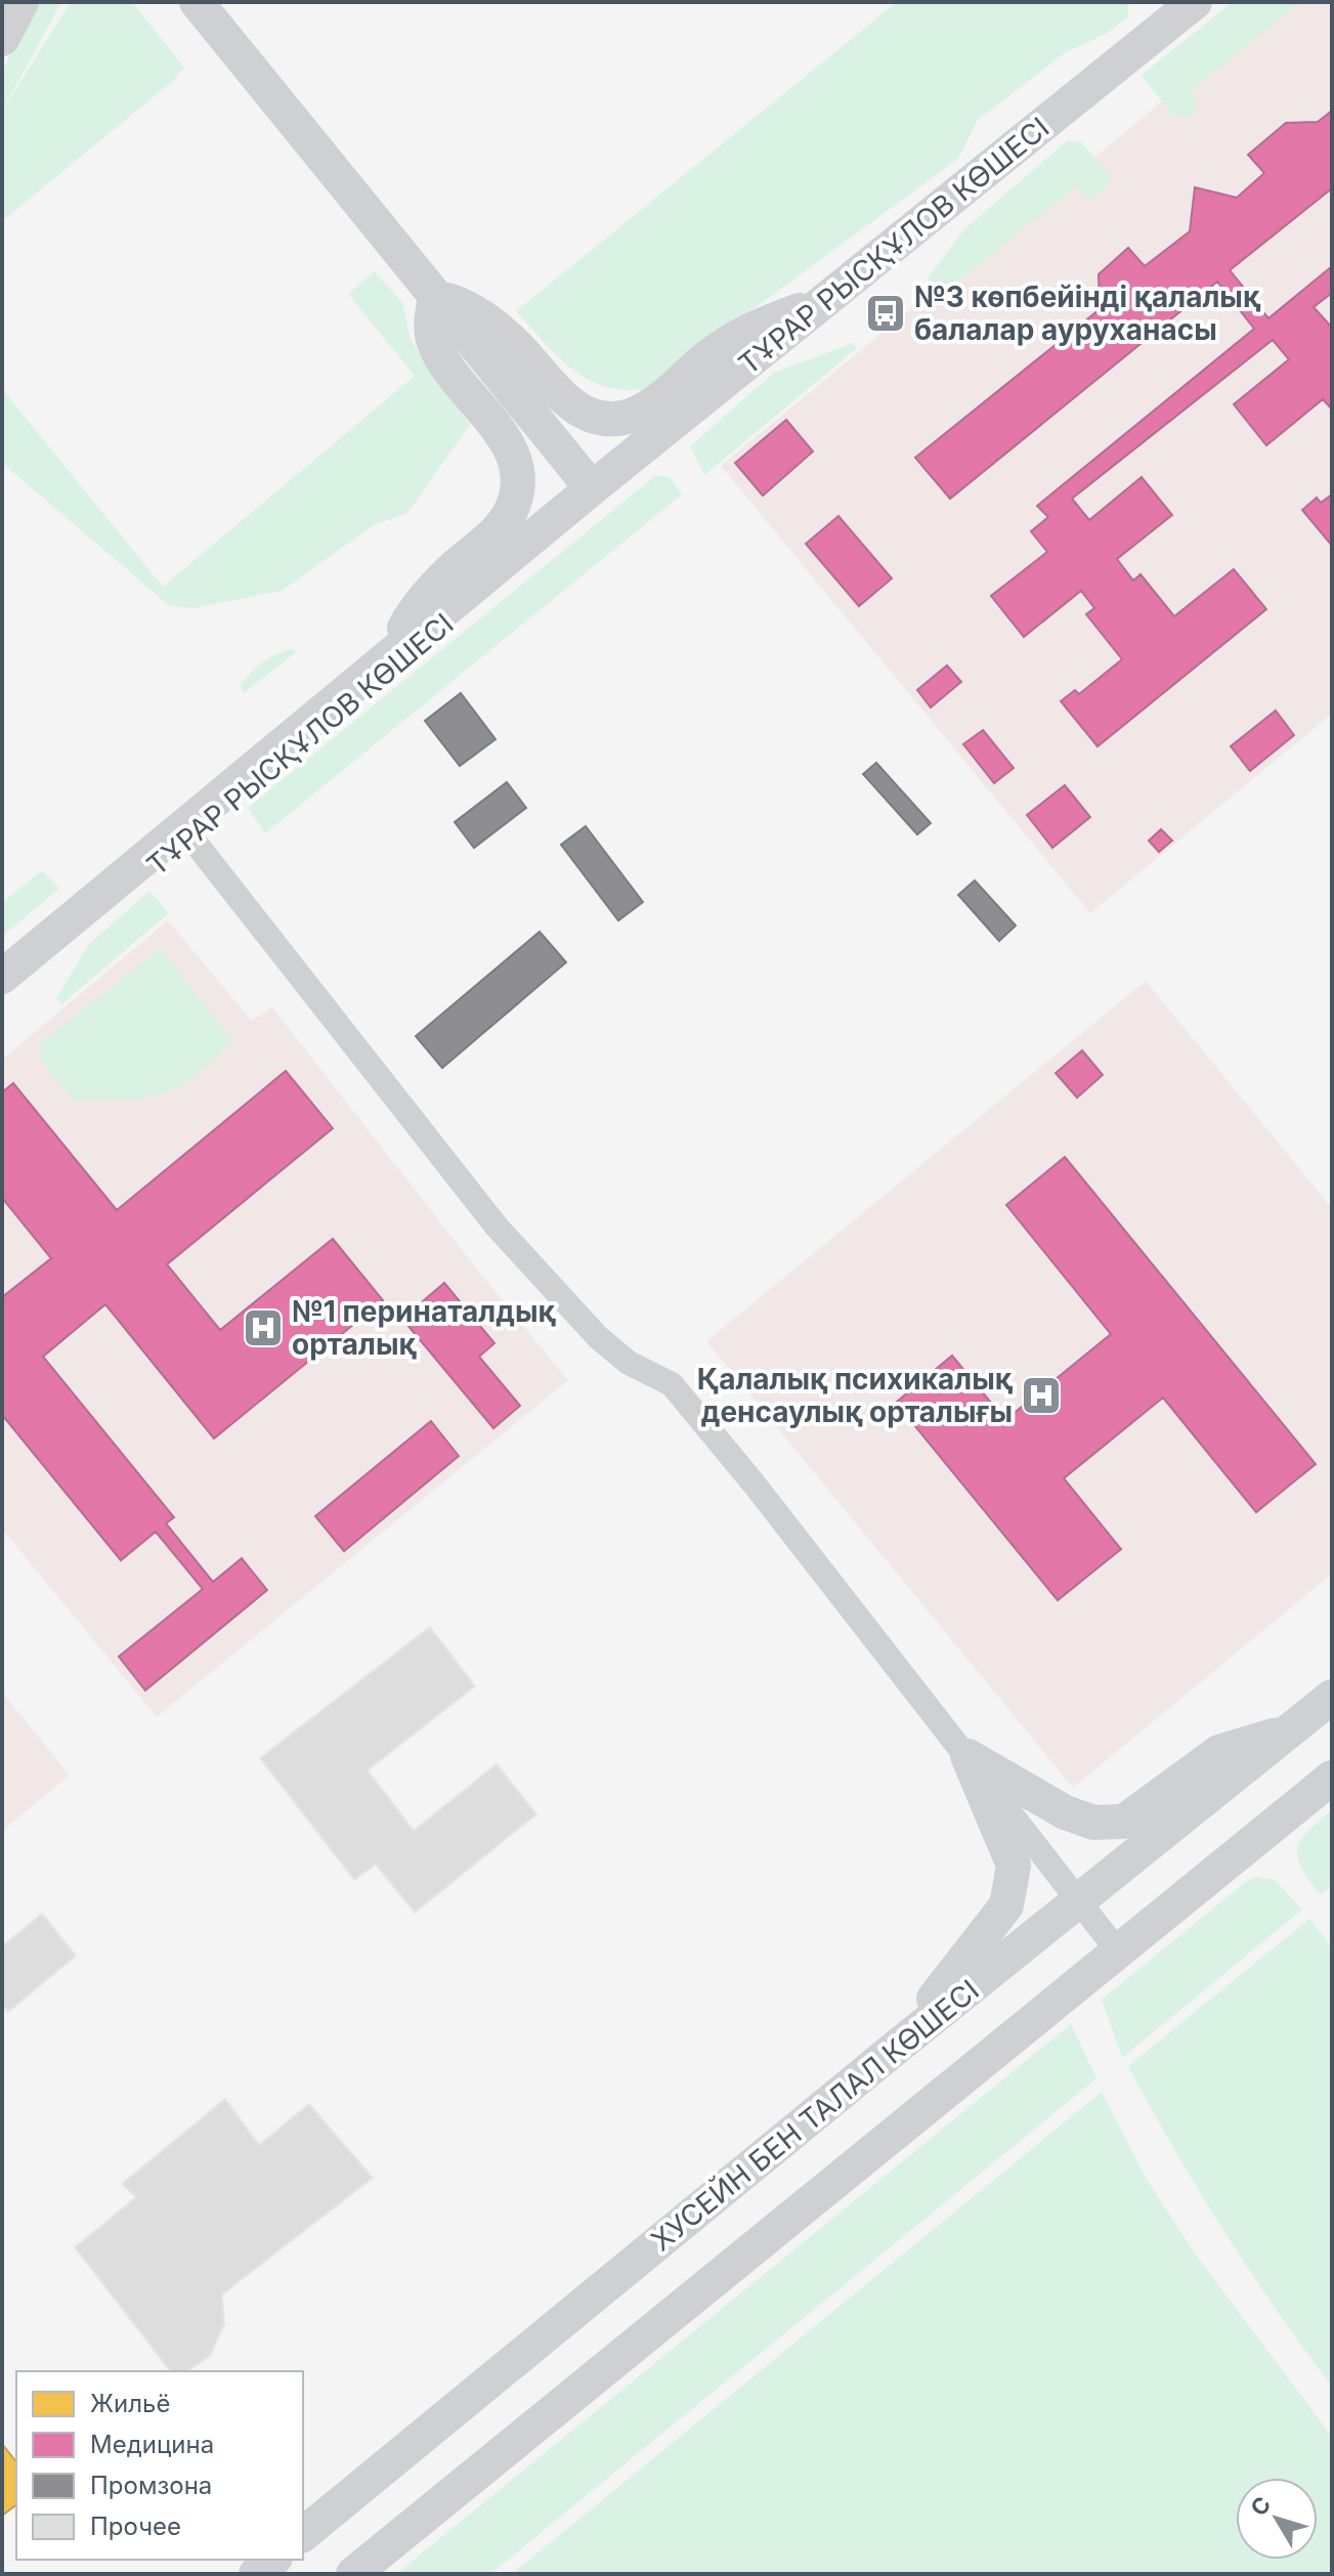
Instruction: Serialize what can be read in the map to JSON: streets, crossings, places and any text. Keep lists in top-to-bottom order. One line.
{"streets":{"street":["ТҰРАР РЫСҚҰЛОВ КӨШЕСІ","ХУСЕЙН БЕН ТАЛАЛ КӨШЕСІ"]},"places":{"bus stop":["№3 көпбейінді қалалық балалар ауруханасы"],"hospital":["№1 перинаталдық орталық","Қалалық психикалық денсаулық орталығы"]},"legend":["Жильё","Медицина","Промзона","Прочее"],"north":"top left"}
